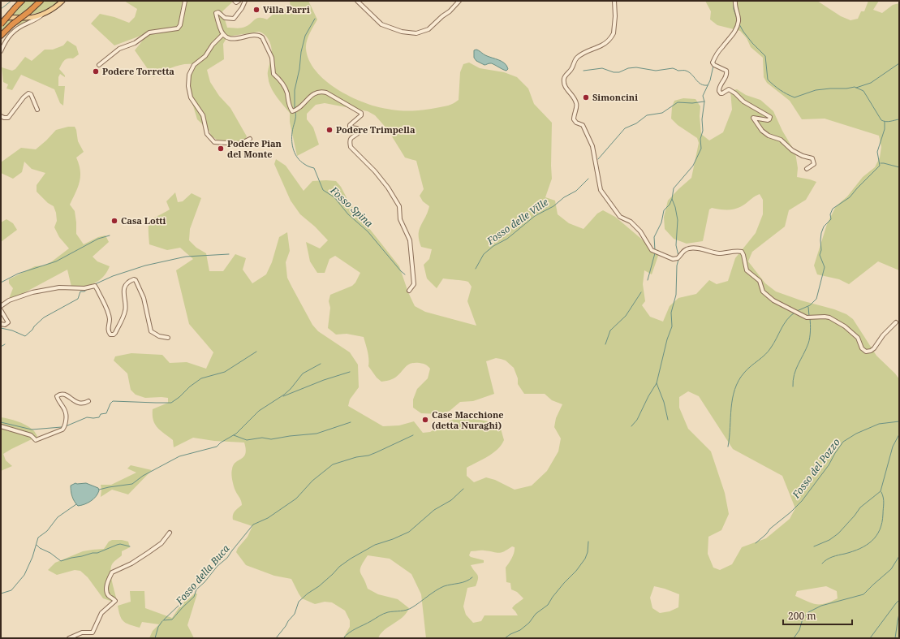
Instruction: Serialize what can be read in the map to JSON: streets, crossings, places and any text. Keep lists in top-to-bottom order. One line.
{"water":["Fosso Spina","Fosso delle Ville","Fosso del Pozzo","Fosso della Buca"],"places":["Villa Parri","Podere Torretta","Simoncini","Podere Trimpella","Podere Pian del Monte","Casa Lotti","Case Macchione (detta Nuraghi)"],"scale_bar":"200 m"}
